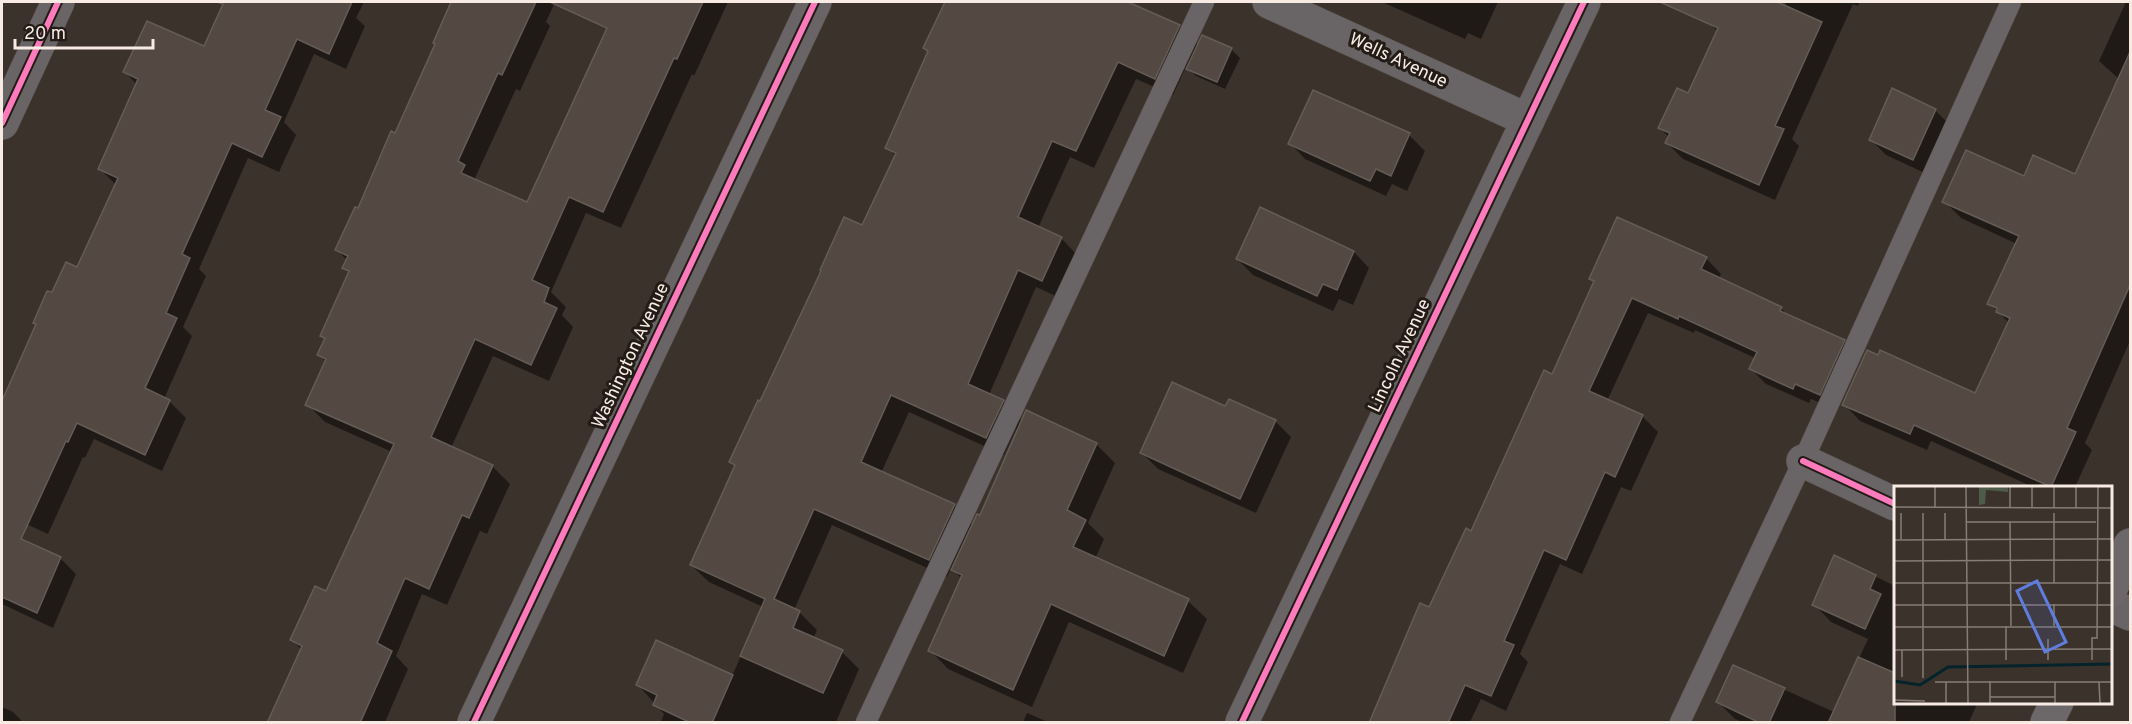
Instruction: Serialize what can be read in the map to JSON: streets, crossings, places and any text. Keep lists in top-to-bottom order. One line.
{"streets":{"street":["Wells Avenue","Washington Avenue","Lincoln Avenue"]},"crossings":[["Wells Avenue","Lincoln Avenue"]],"scale_bar":"20 m"}
